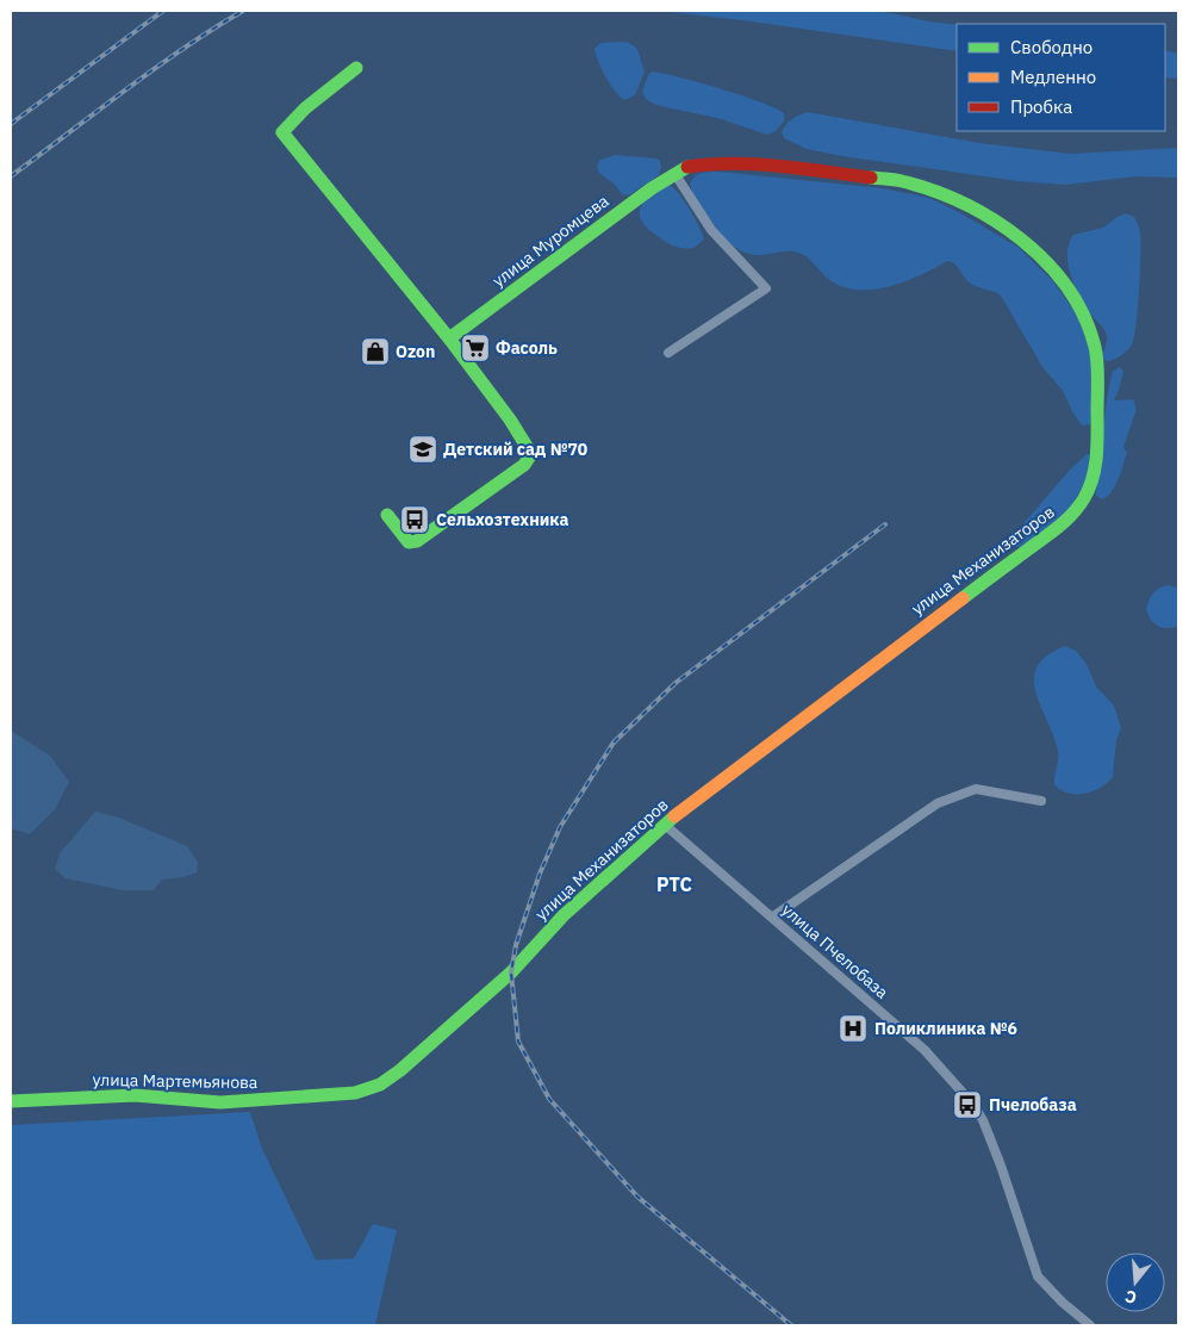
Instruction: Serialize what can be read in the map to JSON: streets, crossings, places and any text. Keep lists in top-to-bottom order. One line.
{"streets":{"street":["улица Муромцева","улица Механизаторов","улица Пчелобаза","улица Мартемьянова"]},"crossings":[["улица Муромцева","улица Механизаторов"],["улица Механизаторов","улица Пчелобаза"],["улица Механизаторов","улица Мартемьянова"]],"districts":["РТС"],"places":{"supermarket":["Фасоль"],"shop":["Ozon"],"school or university":["Детский сад №70"],"bus stop":["Сельхозтехника","Пчелобаза"],"hospital":["Поликлиника №6"]},"legend":["Свободно","Медленно","Пробка"],"north":"bottom"}
